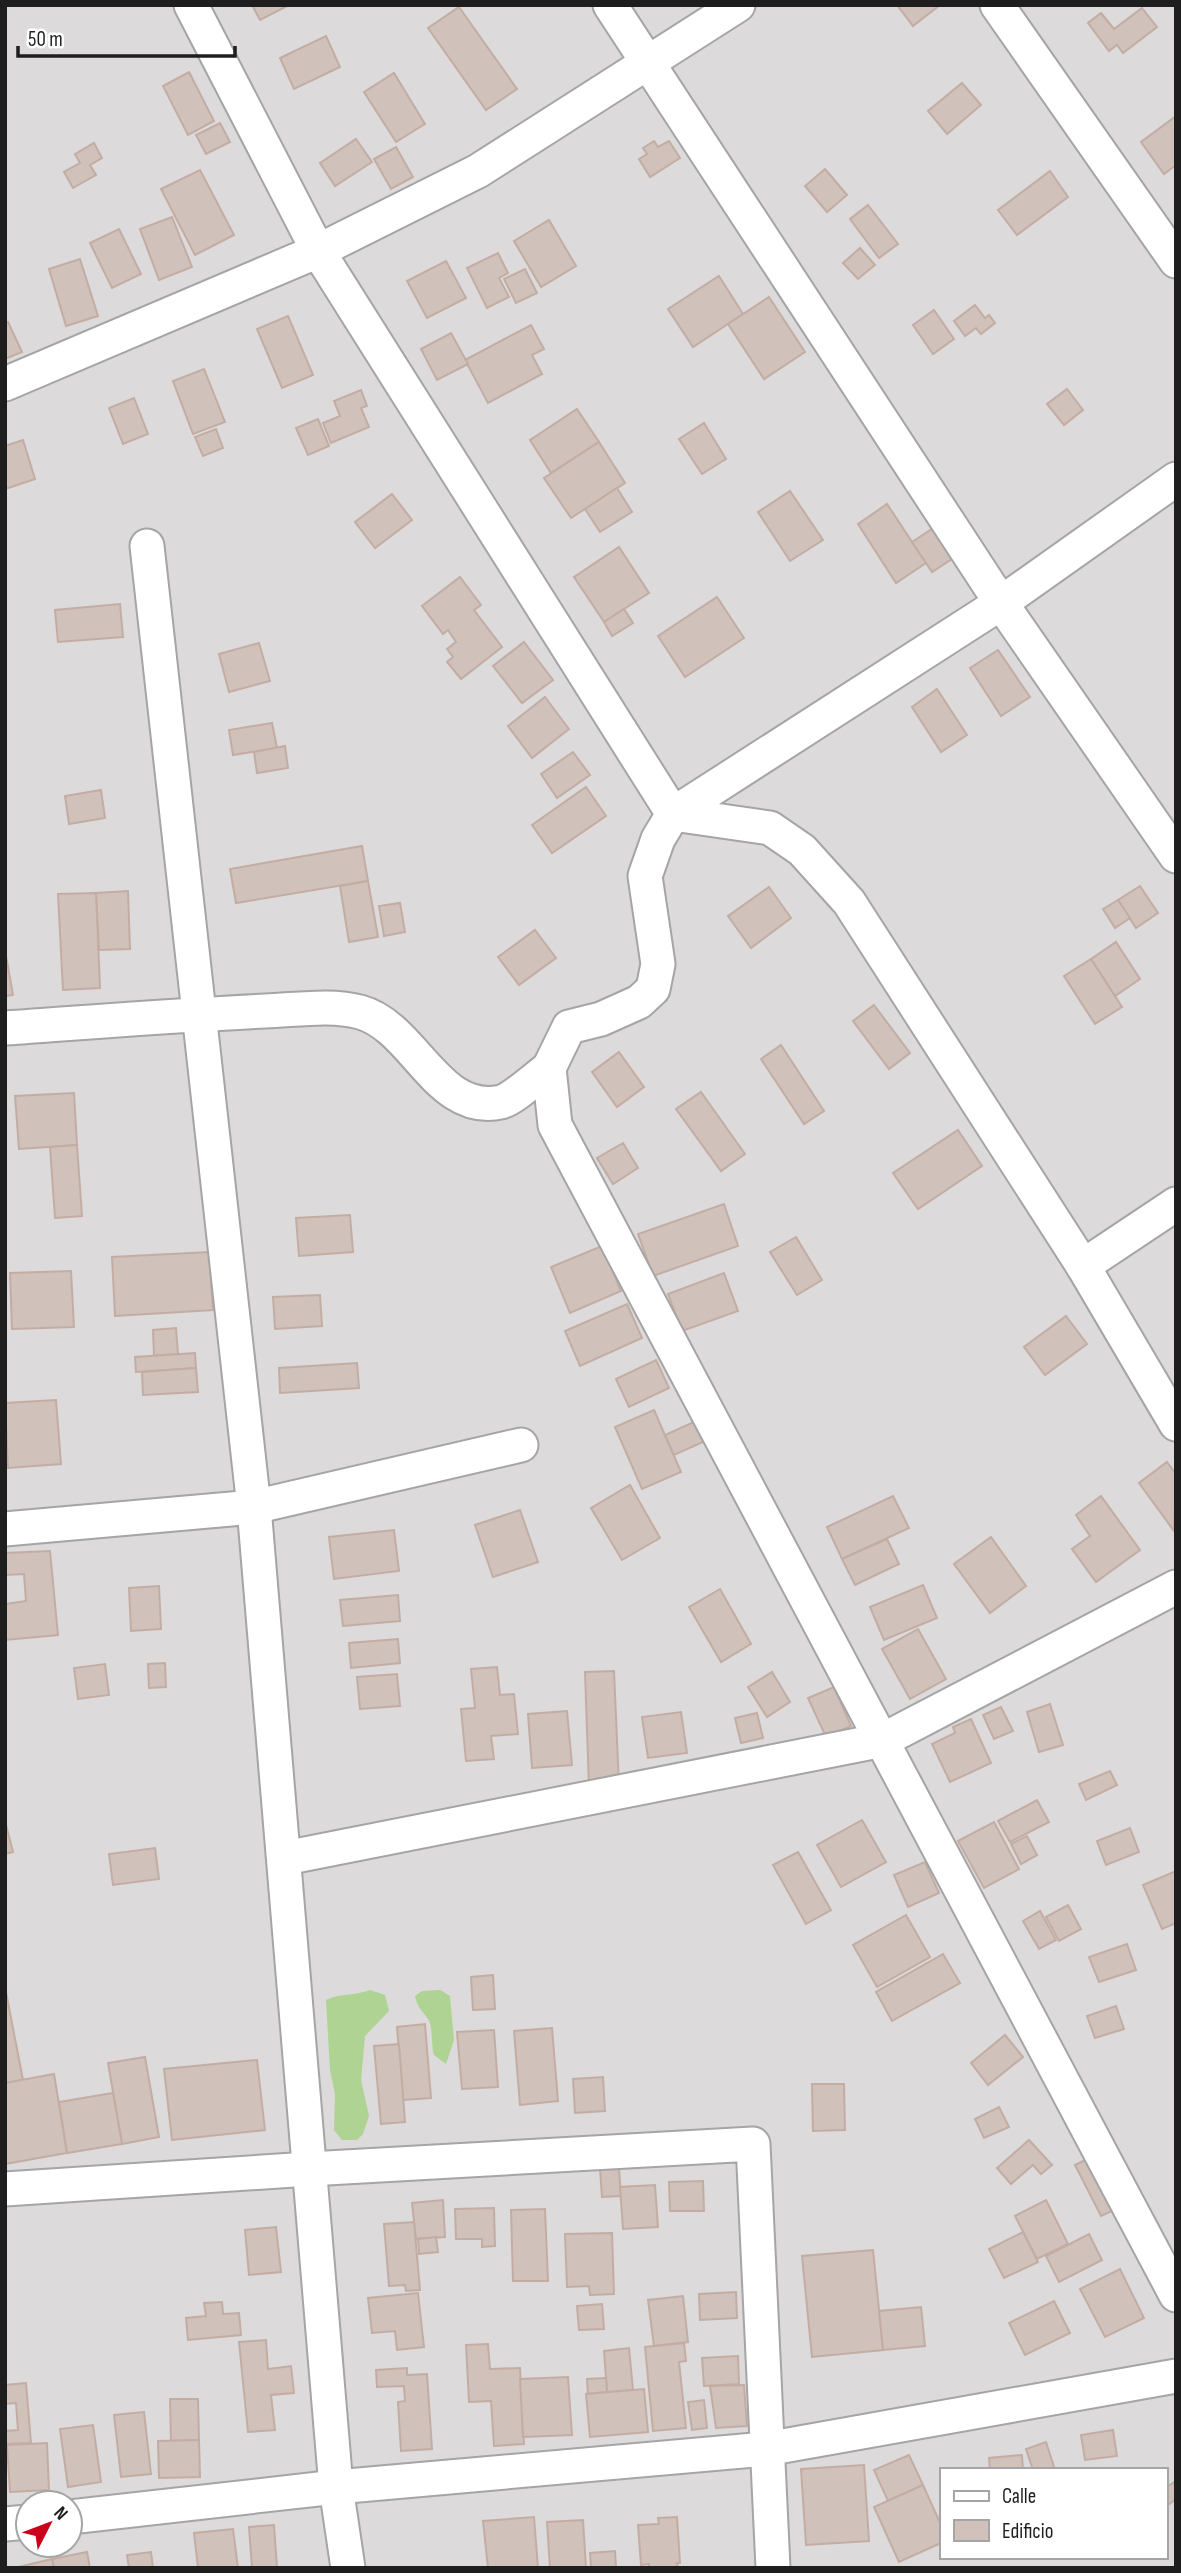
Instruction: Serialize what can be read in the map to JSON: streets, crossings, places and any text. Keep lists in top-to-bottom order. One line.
{"legend":["Calle","Edificio"],"scale_bar":"50 m","north":"top right"}
